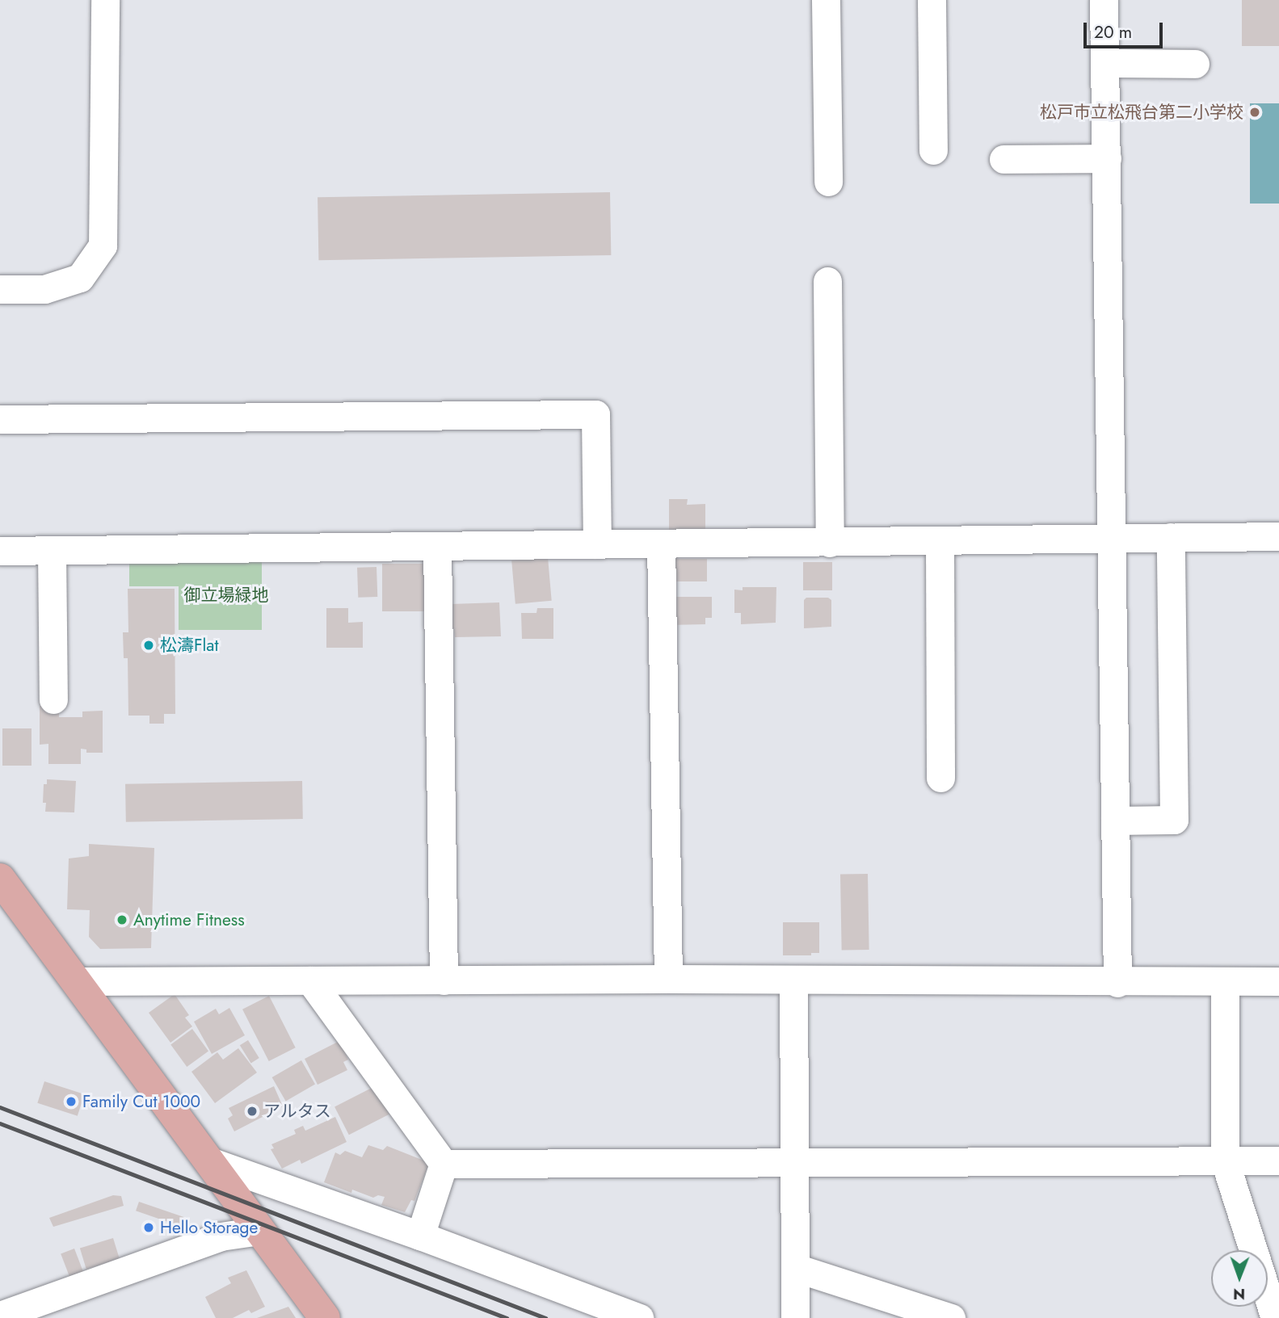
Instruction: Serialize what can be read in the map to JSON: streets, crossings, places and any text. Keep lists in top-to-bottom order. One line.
{"parks":["御立場緑地"],"places":["松戸市立松飛台第二小学校","松濤Flat","Anytime Fitness","Family Cut 1000","アルタス","Hello Storage"],"scale_bar":"20 m","north":"bottom"}
